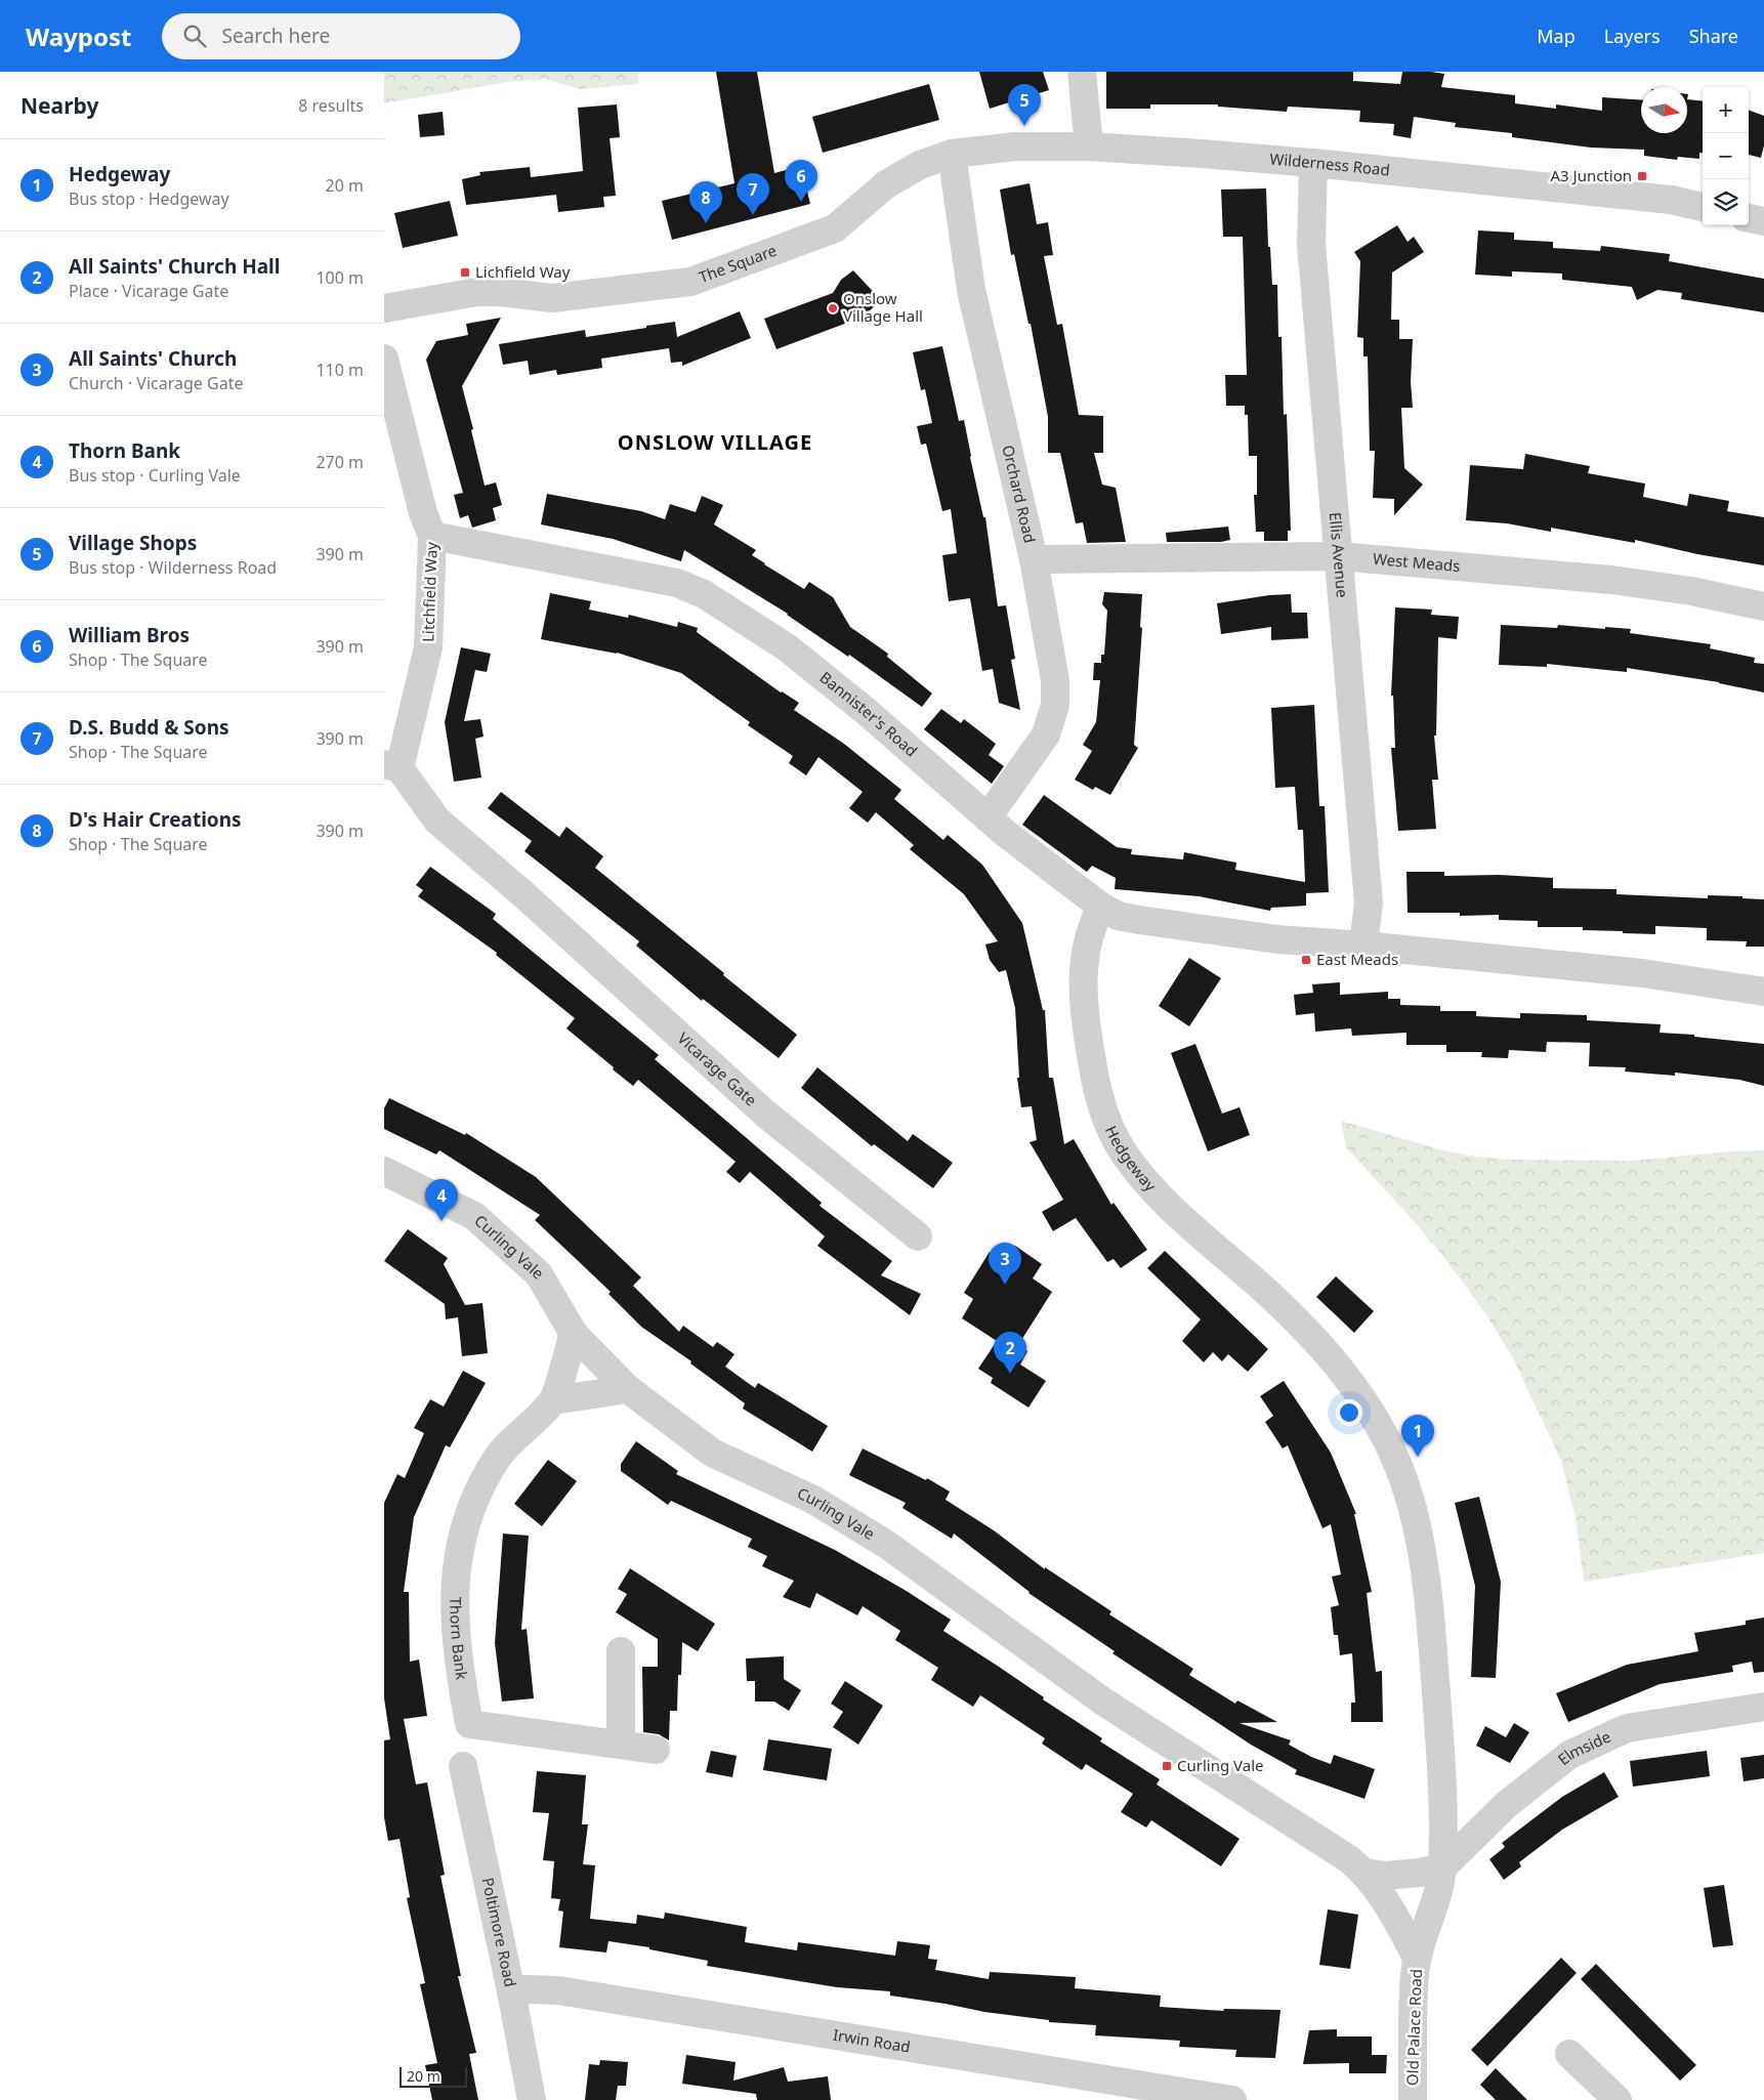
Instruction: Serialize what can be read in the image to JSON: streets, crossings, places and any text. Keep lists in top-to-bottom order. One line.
{"streets":{"street":["Wilderness Road","The Square","Orchard Road","Ellis Avenue","West Meads","Litchfield Way","Bannister's Road","Vicarage Gate","Hedgeway","Curling Vale","Thorn Bank","Elmside","Poltimore Road","Old Palace Road","Irwin Road"]},"crossings":[["Wilderness Road","The Square"],["Wilderness Road","Orchard Road"],["Wilderness Road","Ellis Avenue"],["The Square","Orchard Road"],["Orchard Road","West Meads"],["Orchard Road","Bannister's Road"],["Ellis Avenue","West Meads"],["Ellis Avenue","Bannister's Road"],["Litchfield Way","Bannister's Road"],["Litchfield Way","Vicarage Gate"],["Bannister's Road","Hedgeway"],["Hedgeway","Elmside"],["Hedgeway","Old Palace Road"],["Curling Vale","Thorn Bank"],["Curling Vale","Old Palace Road"],["Elmside","Old Palace Road"],["Poltimore Road","Irwin Road"]],"districts":["ONSLOW VILLAGE"],"places":{"transit":["A3 Junction","Lichfield Way","East Meads","Curling Vale"],"other":["Onslow Village Hall"]},"scale_bar":"20 m","north":"right","page":{"header":"Waypost","search":"Search here","nav":["Map","Layers","Share"],"heading":["Nearby","8 results"],"pins":["5","6","7","8","4","3","2","1"],"map_buttons":["+","−"],"list":[{"mark":"1","name":"Hedgeway","note":"Bus stop · Hedgeway","value":"20 m"},{"mark":"2","name":"All Saints' Church Hall","note":"Place · Vicarage Gate","value":"100 m"},{"mark":"3","name":"All Saints' Church","note":"Church · Vicarage Gate","value":"110 m"},{"mark":"4","name":"Thorn Bank","note":"Bus stop · Curling Vale","value":"270 m"},{"mark":"5","name":"Village Shops","note":"Bus stop · Wilderness Road","value":"390 m"},{"mark":"6","name":"William Bros","note":"Shop · The Square","value":"390 m"},{"mark":"7","name":"D.S. Budd & Sons","note":"Shop · The Square","value":"390 m"},{"mark":"8","name":"D's Hair Creations","note":"Shop · The Square","value":"390 m"}],"scale":"20 m"}}
